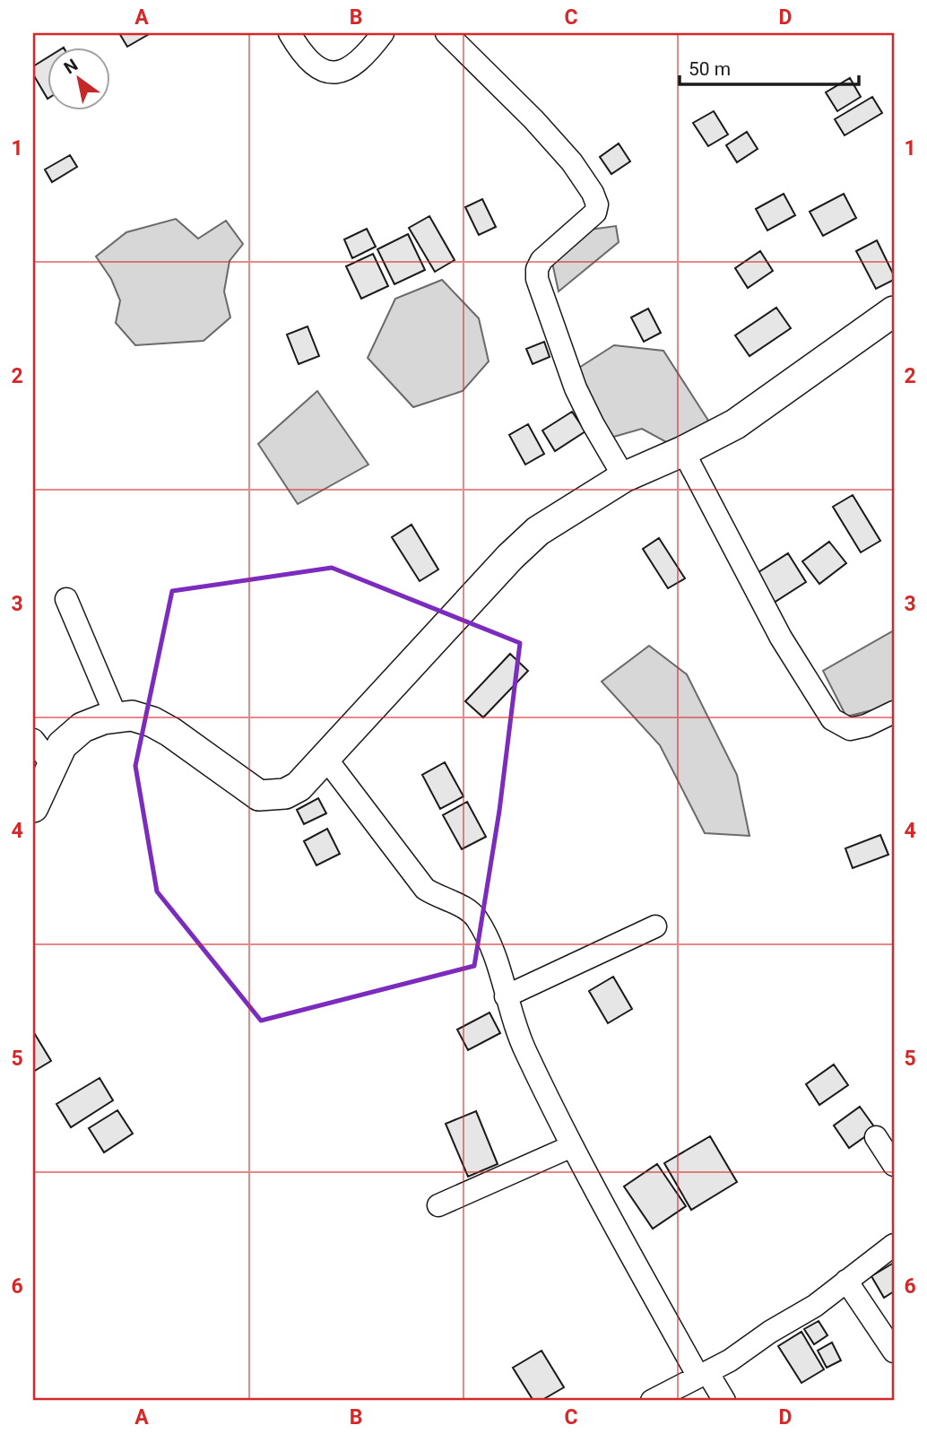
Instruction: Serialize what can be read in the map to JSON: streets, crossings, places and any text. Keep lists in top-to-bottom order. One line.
{"scale_bar":"50 m","north":"top left","grid":{"columns":["A","B","C","D"],"rows":["1","2","3","4","5","6"]}}
